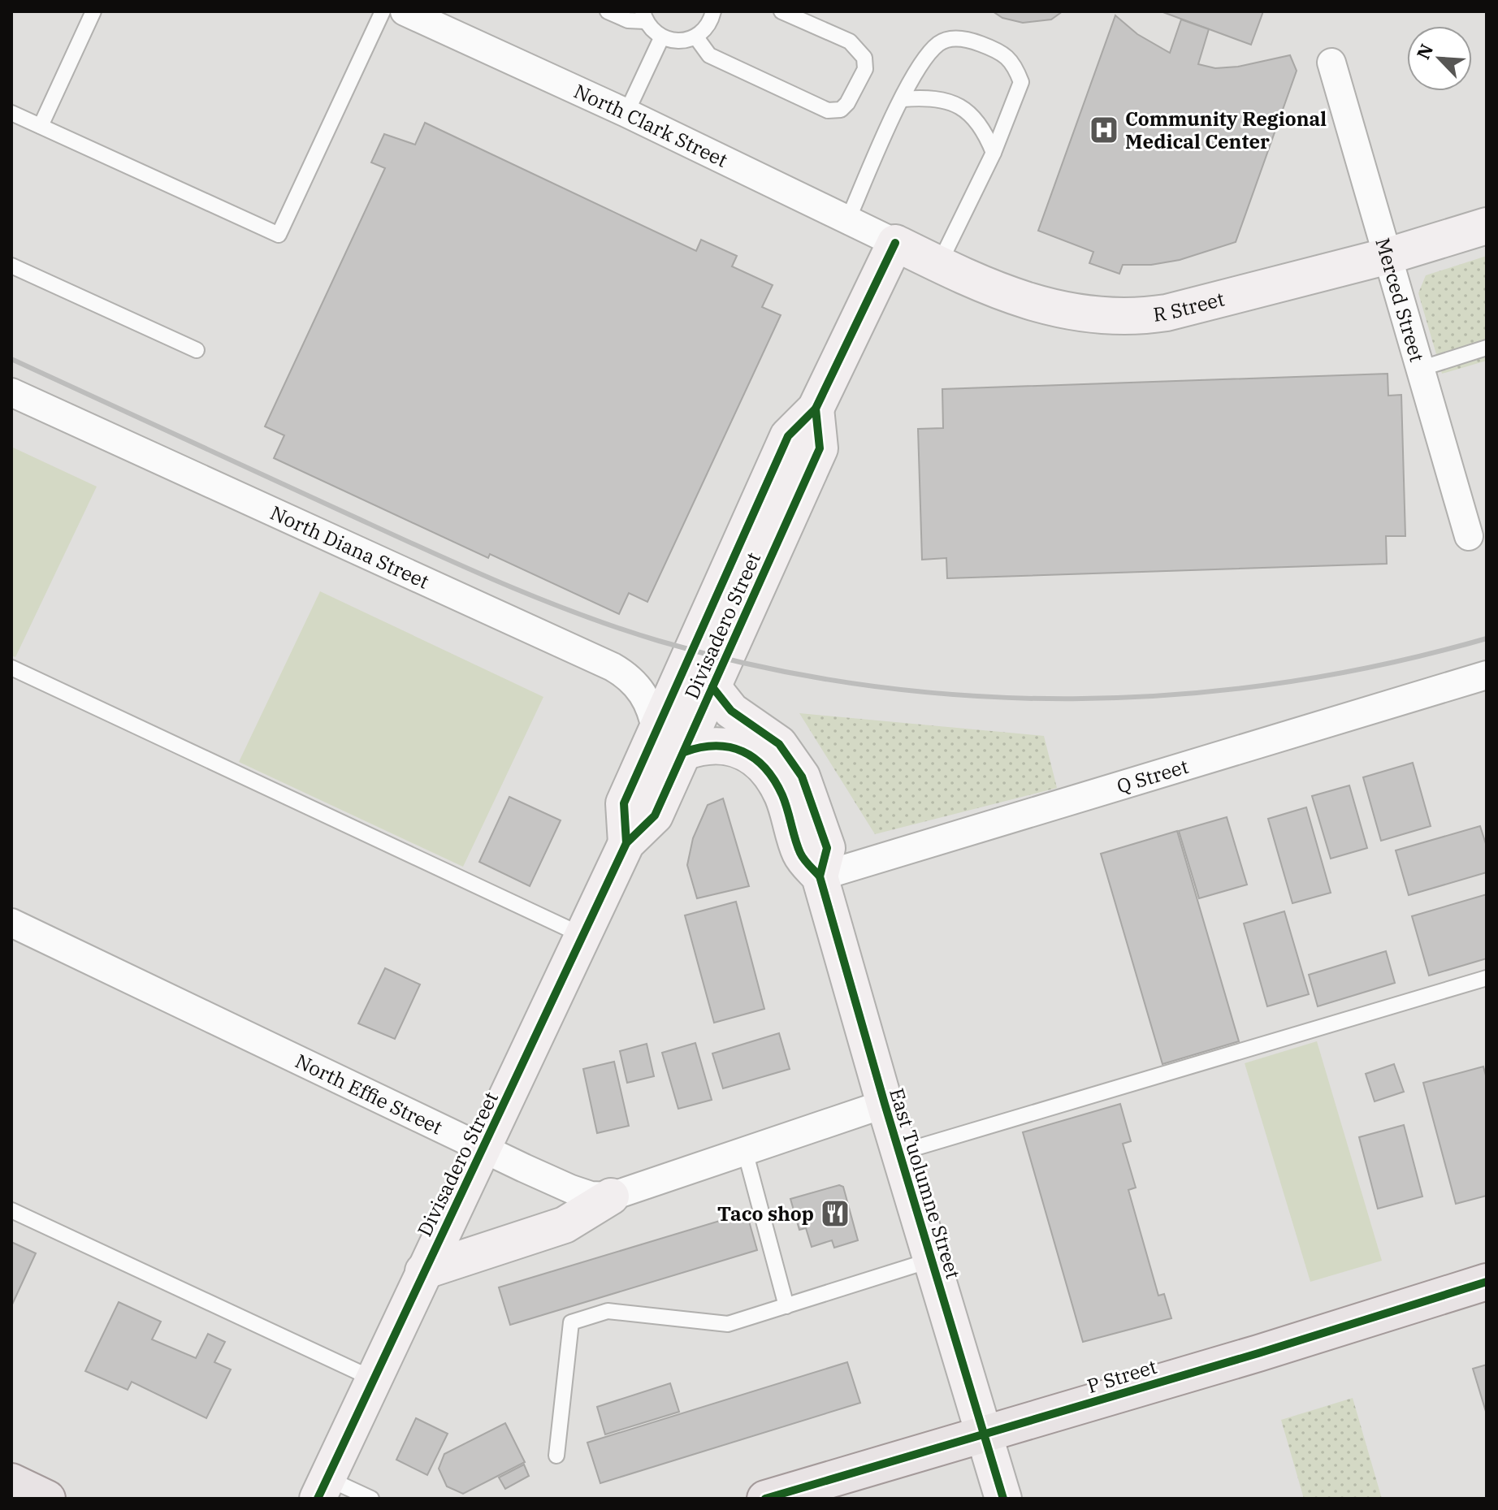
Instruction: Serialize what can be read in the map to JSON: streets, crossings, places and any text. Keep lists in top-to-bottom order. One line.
{"streets":{"main road":["P Street"],"street":["North Clark Street","Merced Street","R Street","North Diana Street","Divisadero Street","Q Street","North Effie Street","East Tuolumne Street"]},"crossings":[["North Clark Street","R Street"],["North Clark Street","Divisadero Street"],["Merced Street","R Street"],["R Street","Divisadero Street"],["North Diana Street","Divisadero Street"],["Divisadero Street","North Effie Street"],["Divisadero Street","East Tuolumne Street"],["Q Street","East Tuolumne Street"],["North Effie Street","East Tuolumne Street"],["East Tuolumne Street","P Street"]],"places":{"hospital":["Community Regional Medical Center"],"restaurant":["Taco shop"]},"north":"top left"}
